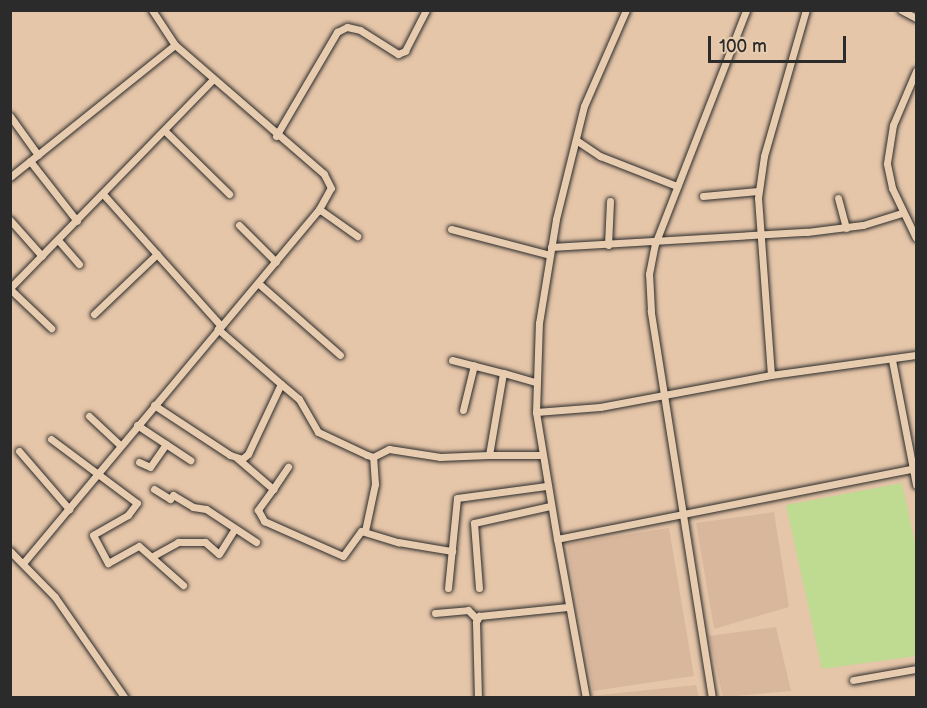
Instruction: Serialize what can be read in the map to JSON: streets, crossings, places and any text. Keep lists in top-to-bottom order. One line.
{"scale_bar":"100 m"}
